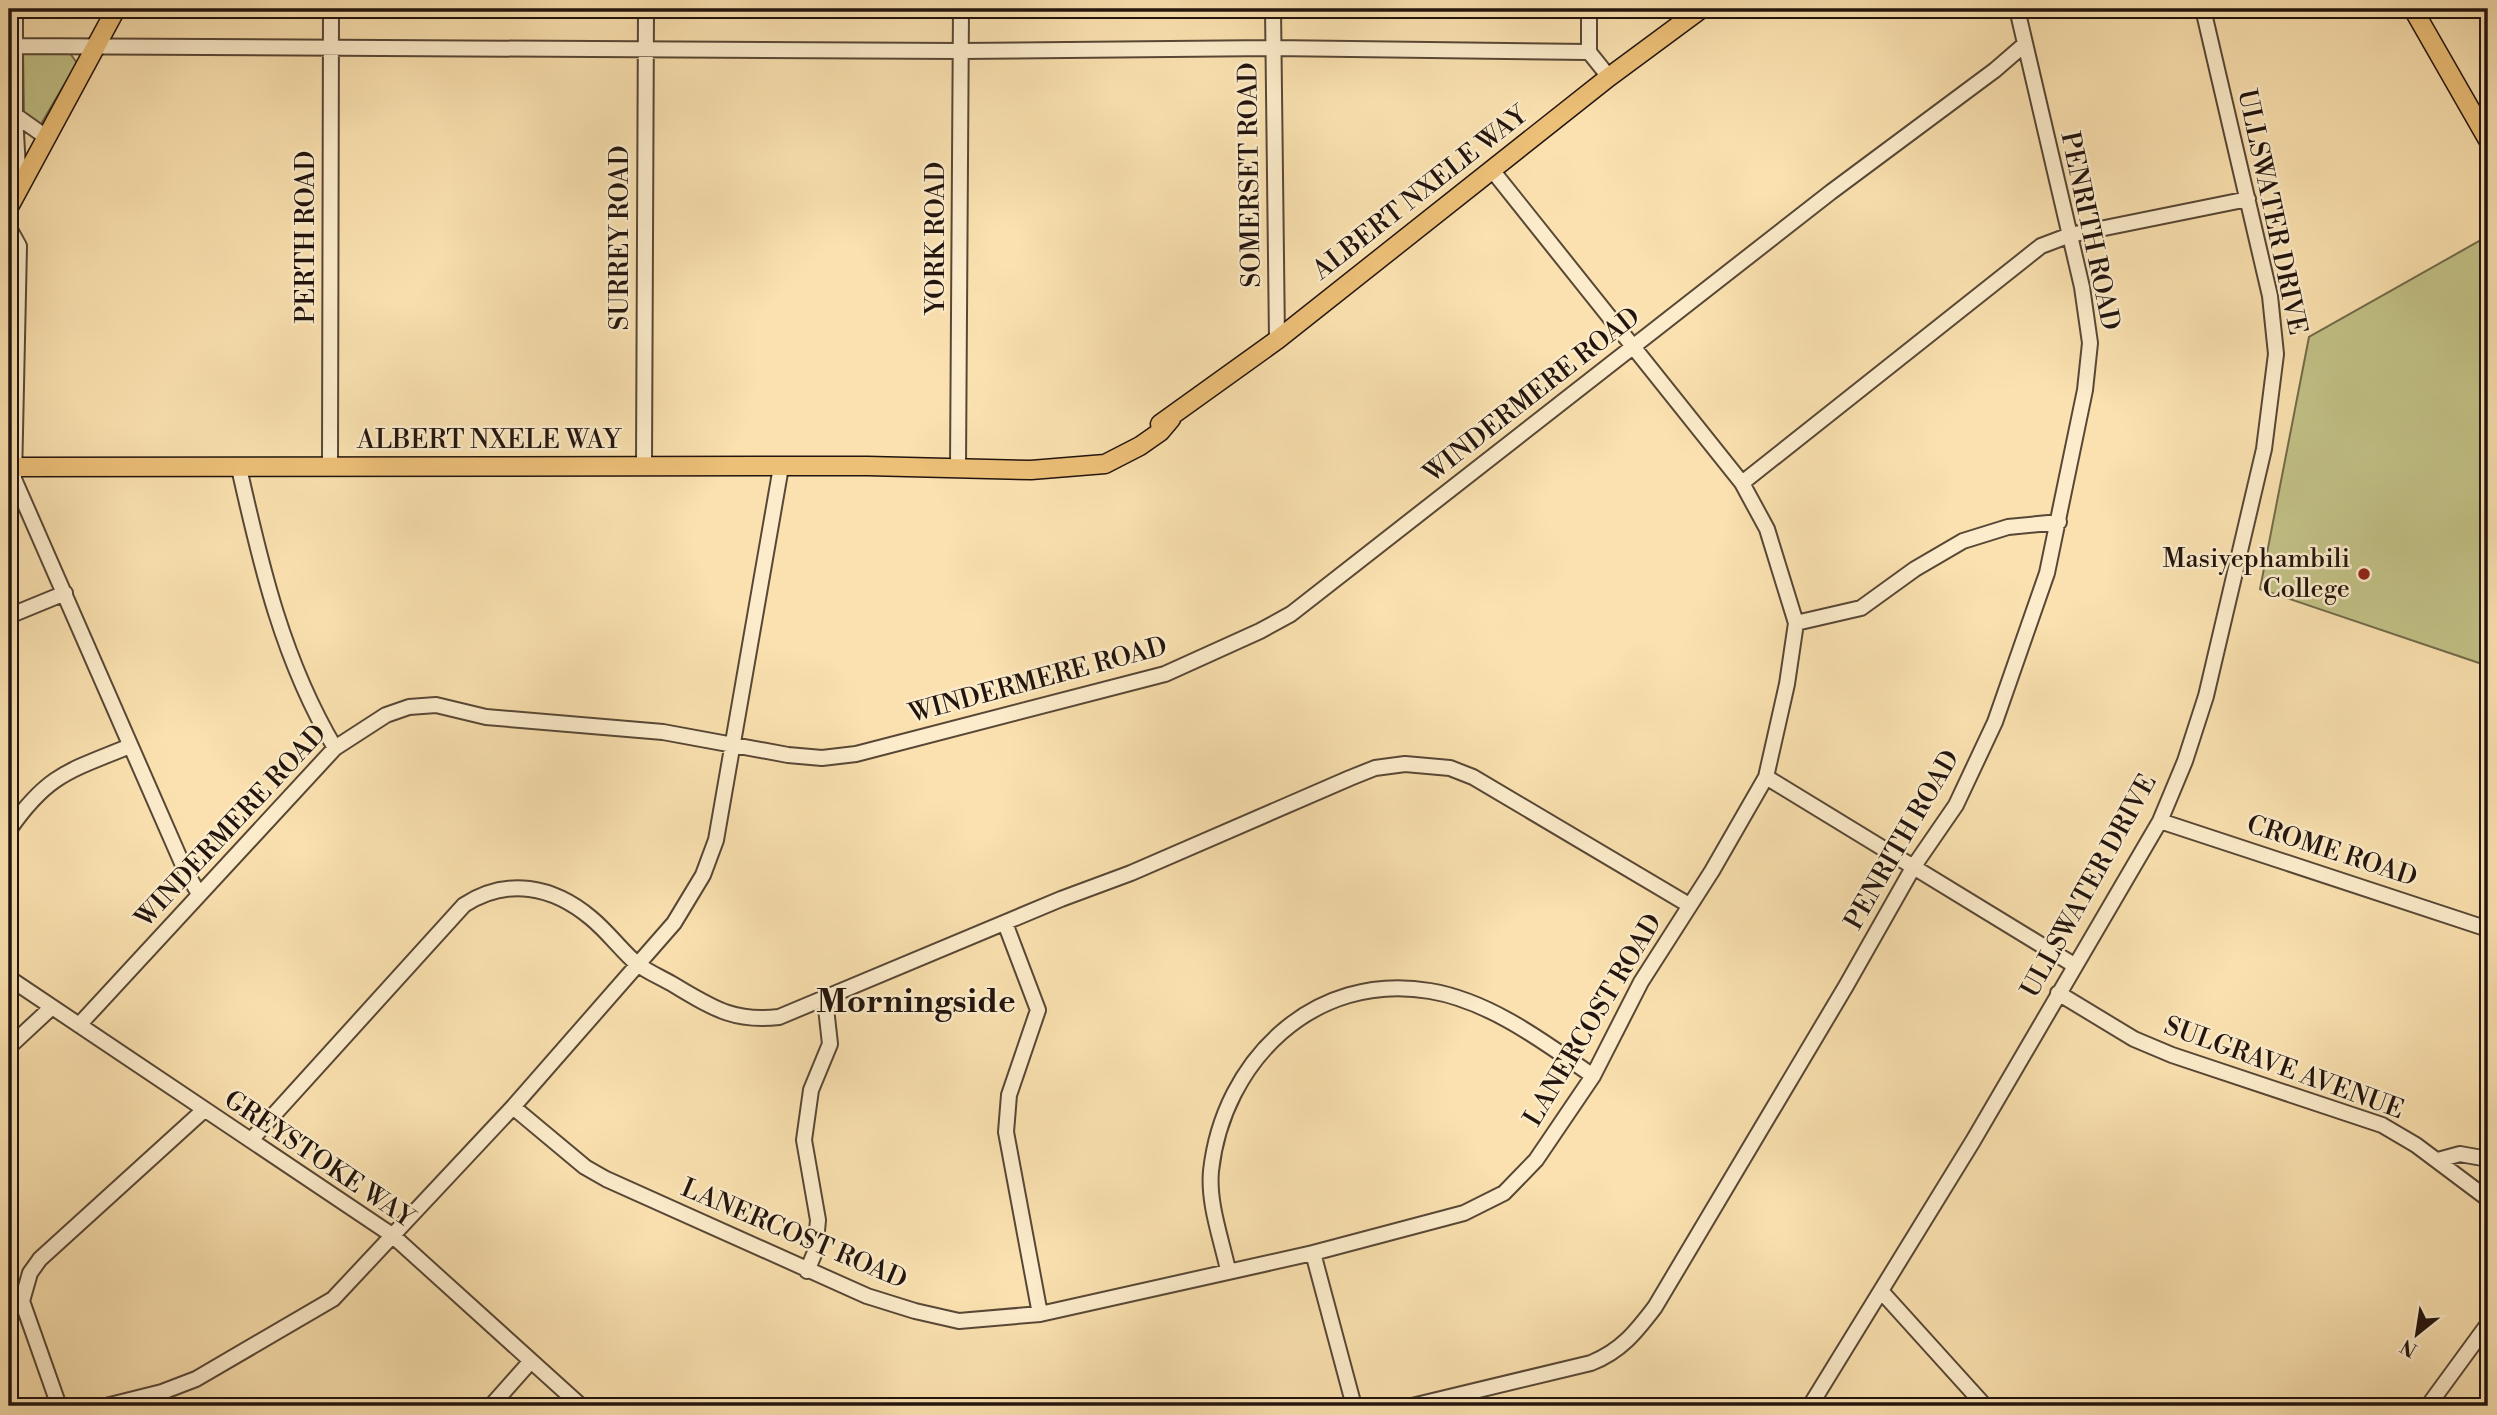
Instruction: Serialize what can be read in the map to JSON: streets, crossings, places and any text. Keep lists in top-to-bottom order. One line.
{"streets":{"main road":["ALBERT NXELE WAY"],"street":["SOMERSET ROAD","ULLSWATER DRIVE","PENRITH ROAD","PERTH ROAD","SURREY ROAD","YORK ROAD","WINDERMERE ROAD","CROME ROAD","LANERCOST ROAD","SULGRAVE AVENUE","GREYSTOKE WAY"]},"crossings":[["SOMERSET ROAD","ALBERT NXELE WAY"],["ALBERT NXELE WAY","PERTH ROAD"],["ALBERT NXELE WAY","SURREY ROAD"],["ALBERT NXELE WAY","YORK ROAD"],["ALBERT NXELE WAY","LANERCOST ROAD"],["ULLSWATER DRIVE","CROME ROAD"],["ULLSWATER DRIVE","SULGRAVE AVENUE"],["PENRITH ROAD","WINDERMERE ROAD"],["WINDERMERE ROAD","LANERCOST ROAD"],["WINDERMERE ROAD","GREYSTOKE WAY"]],"districts":["Morningside"],"places":["Masiyephambili College"],"north":"bottom left"}
